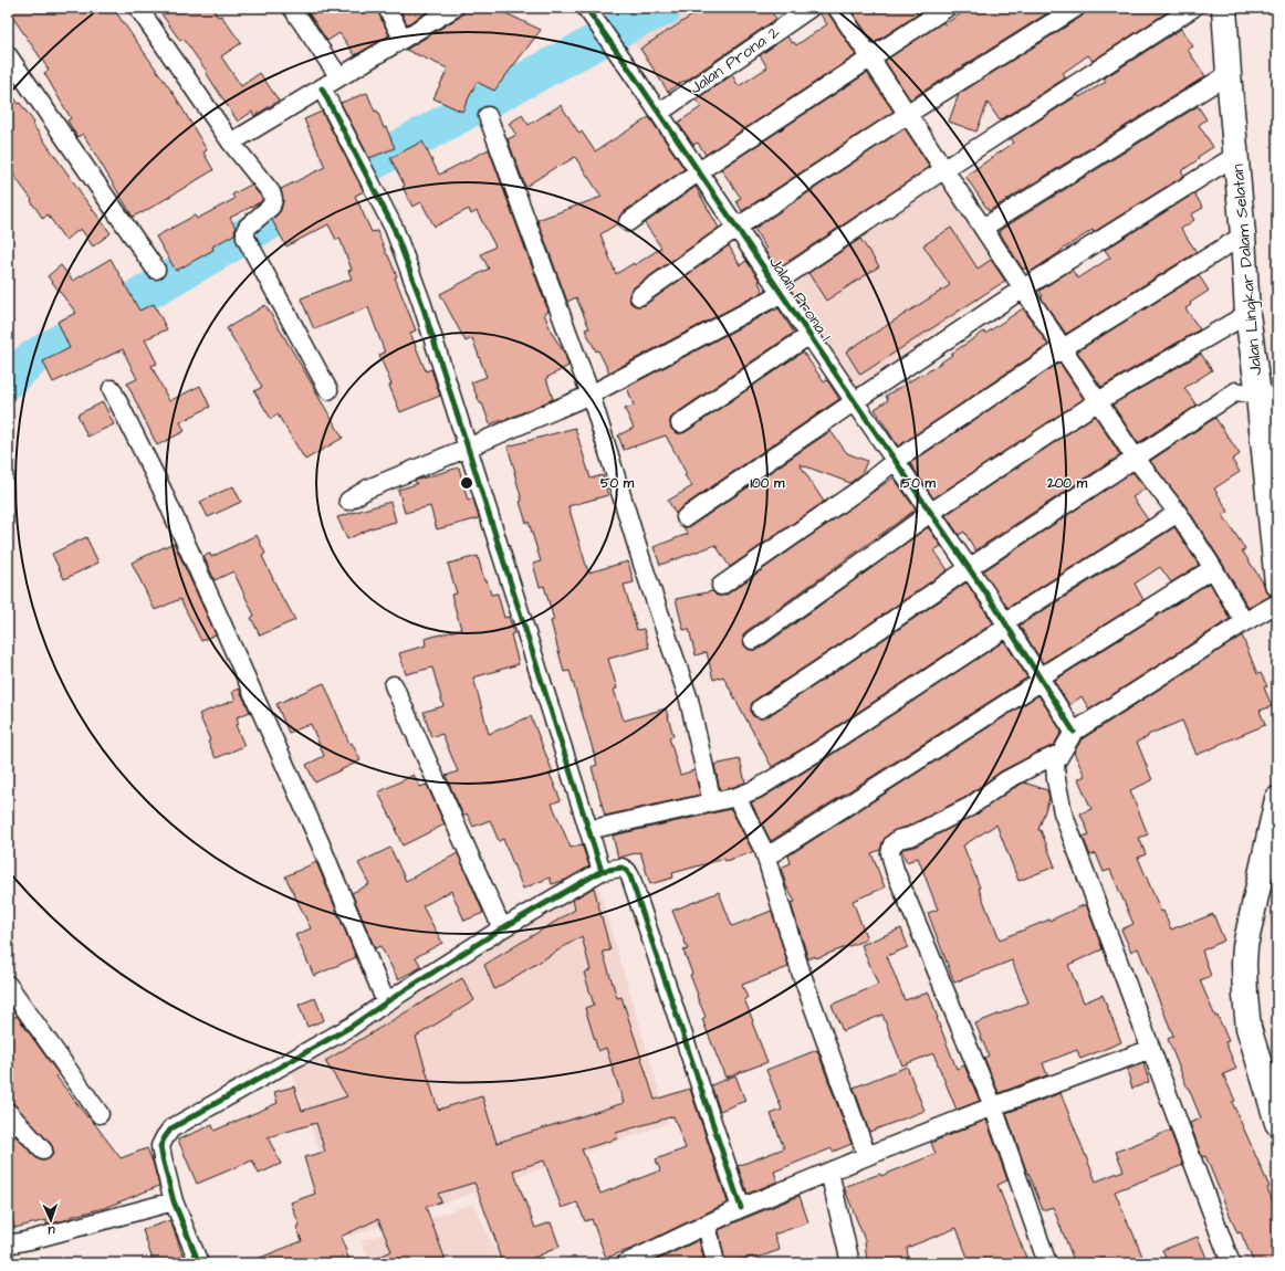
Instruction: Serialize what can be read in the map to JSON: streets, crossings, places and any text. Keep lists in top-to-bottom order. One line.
{"streets":{"main road":["Jalan Lingkar Dalam Selatan"],"street":["Jalan Prona 2","Jalan Prona 1"]},"crossings":[["Jalan Prona 2","Jalan Prona 1"]],"north":"bottom","rings":["50 m","100 m","150 m","200 m"]}
